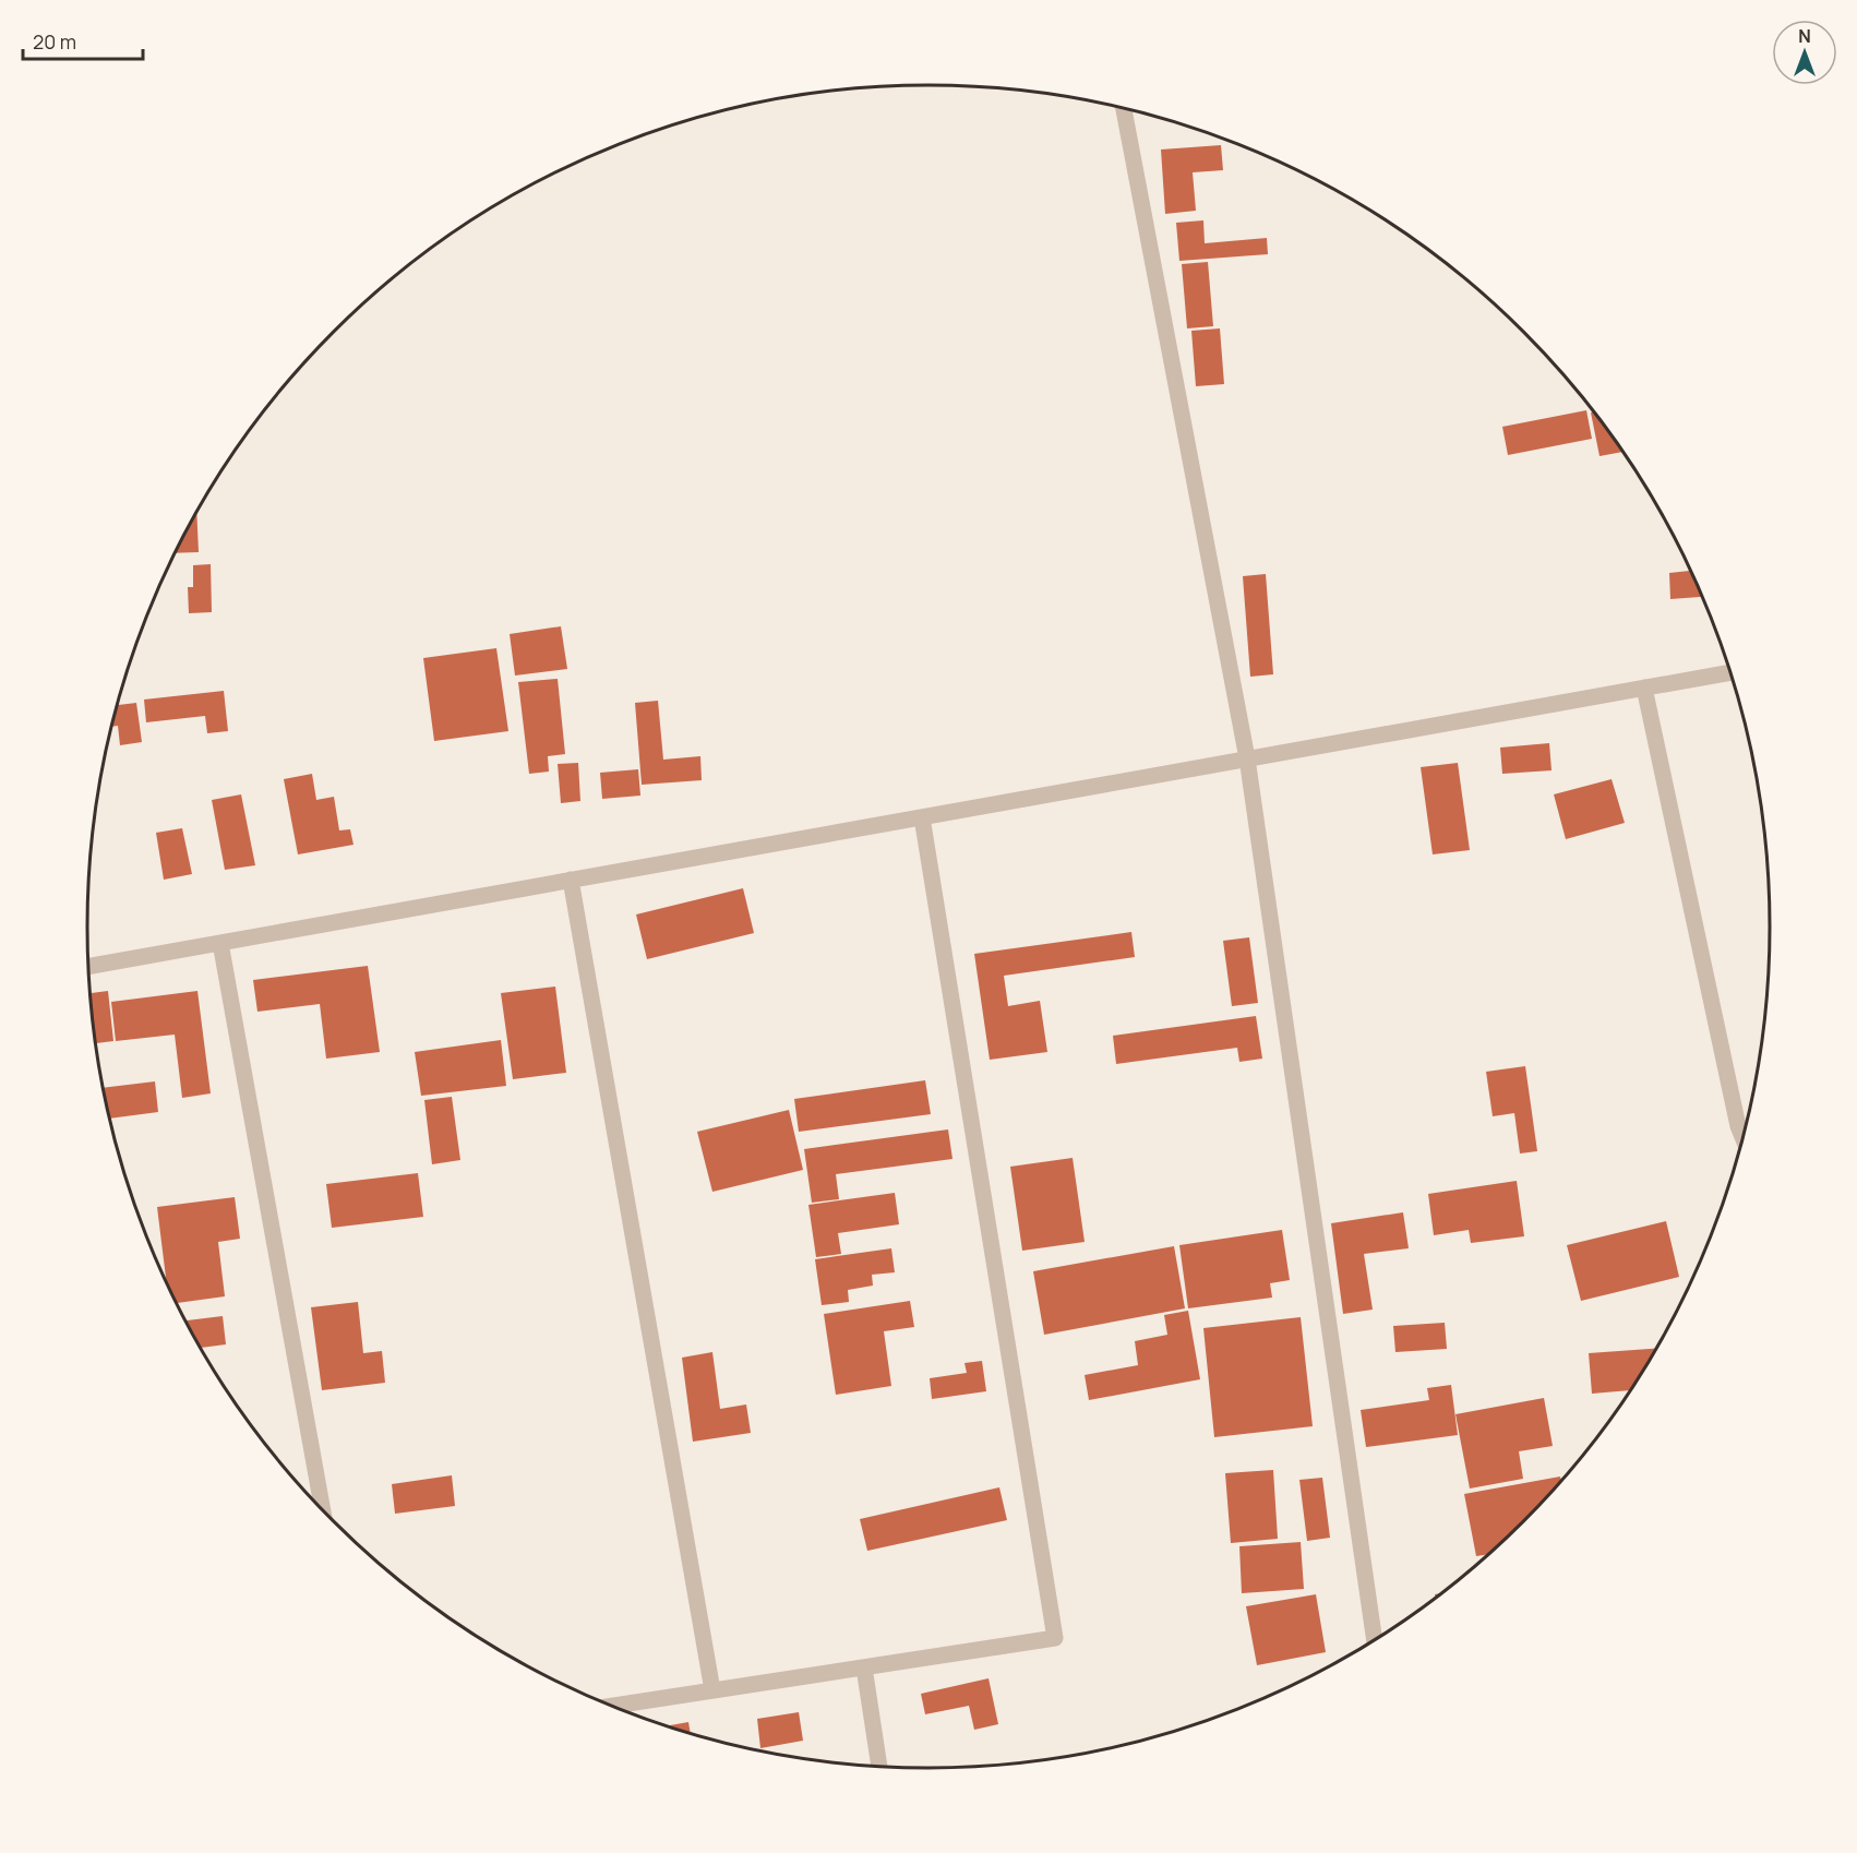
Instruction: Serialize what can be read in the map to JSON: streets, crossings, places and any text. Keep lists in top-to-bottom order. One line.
{"scale_bar":"20 m","north":"top"}
